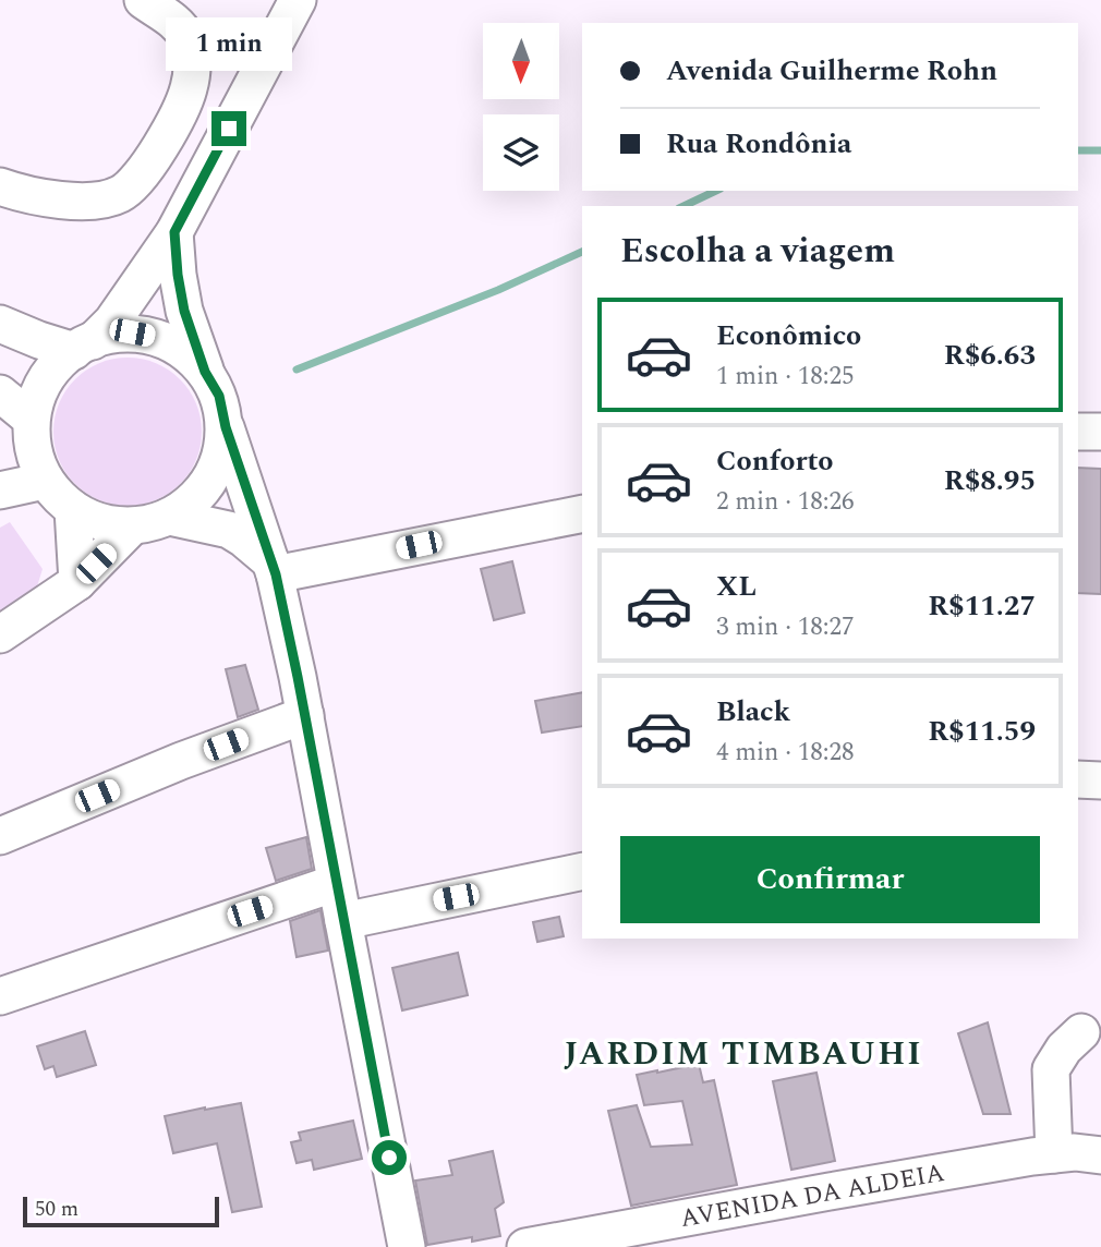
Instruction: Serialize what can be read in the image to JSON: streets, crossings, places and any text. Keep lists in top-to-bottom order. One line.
{"streets":{"street":["AVENIDA DA ALDEIA"]},"districts":["JARDIM TIMBAUHI"],"scale_bar":"50 m","north":"bottom","page":{"bubble":"1 min","banner":["Avenida Guilherme Rohn","Rua Rondônia"],"heading":"Escolha a viagem","list":[{"name":"Econômico","note":"1 min · 18:25","value":"R$6.63"},{"name":"Conforto","note":"2 min · 18:26","value":"R$8.95"},{"name":"XL","note":"3 min · 18:27","value":"R$11.27"},{"name":"Black","note":"4 min · 18:28","value":"R$11.59"}],"buttons":"Confirmar","scale":"50 m"}}
